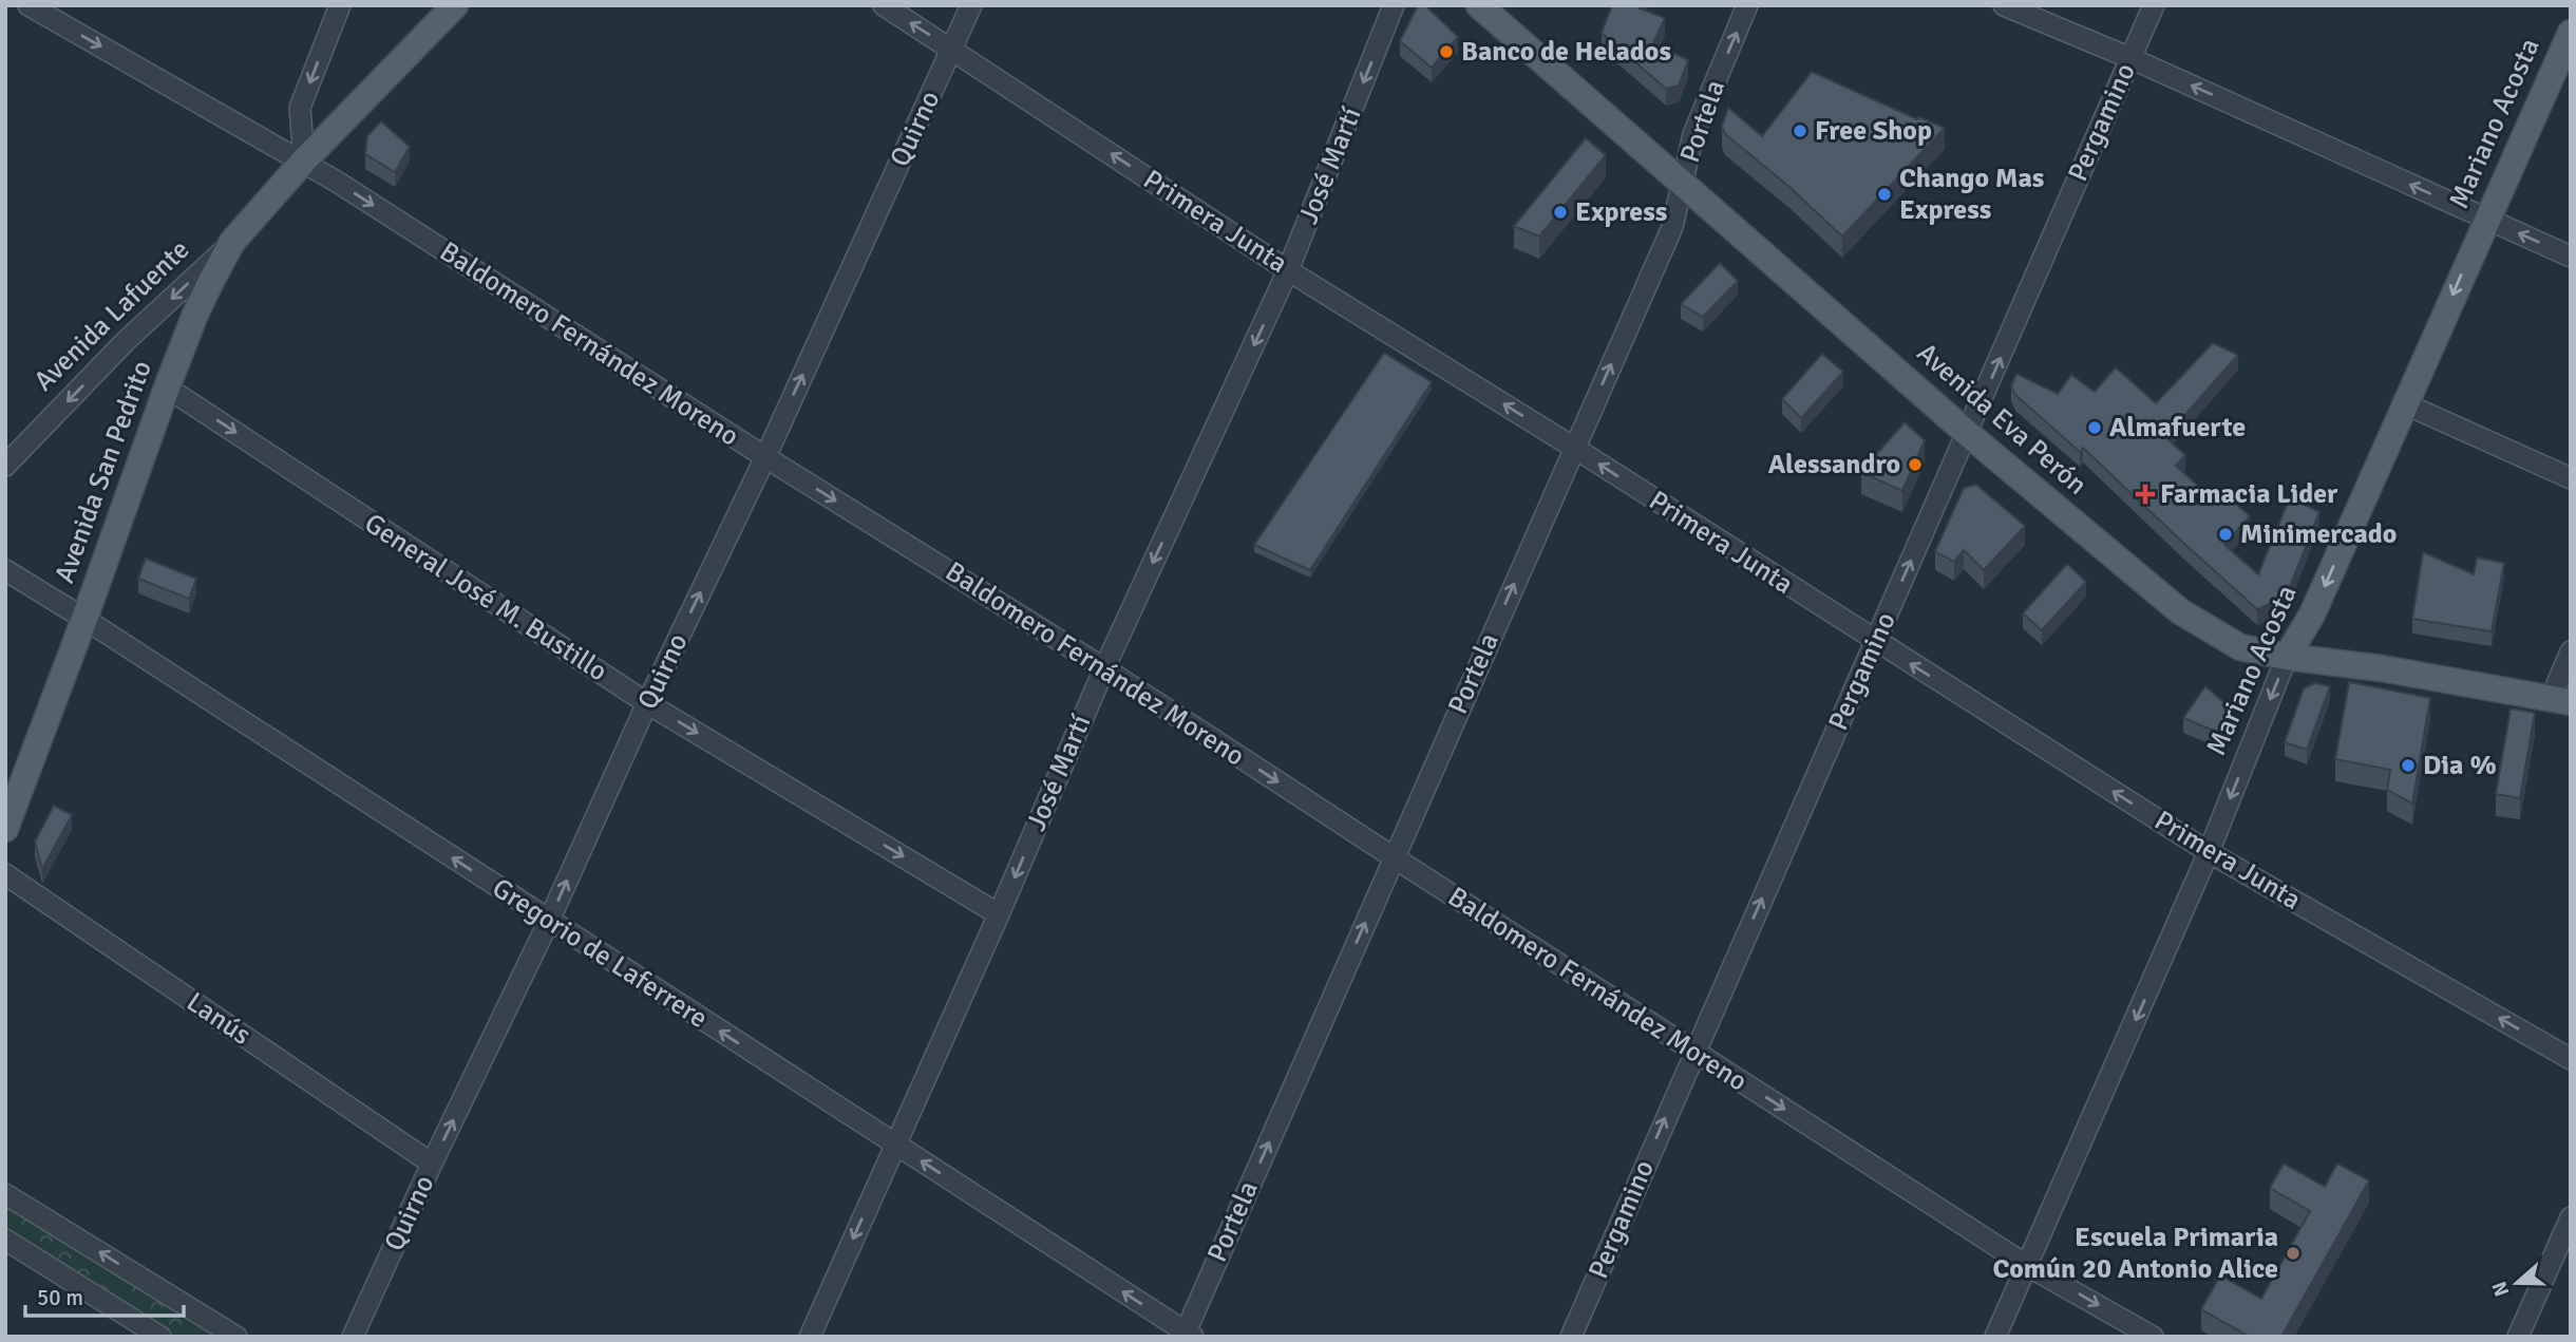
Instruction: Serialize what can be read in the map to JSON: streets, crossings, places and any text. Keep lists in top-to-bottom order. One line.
{"streets":{"main road":["Mariano Acosta","Avenida Eva Perón","Avenida San Pedrito"],"street":["Portela","Pergamino","Quirno","José Martí","Primera Junta","Avenida Lafuente","Baldomero Fernández Moreno","General José M. Bustillo","Gregorio de Laferrere","Lanús"]},"crossings":[["Portela","Primera Junta"],["Portela","Baldomero Fernández Moreno"],["Portela","Avenida Eva Perón"],["Portela","Gregorio de Laferrere"],["Pergamino","Primera Junta"],["Pergamino","Baldomero Fernández Moreno"],["Pergamino","Avenida Eva Perón"],["Mariano Acosta","Primera Junta"],["Mariano Acosta","Baldomero Fernández Moreno"],["Mariano Acosta","Avenida Eva Perón"],["Quirno","Primera Junta"],["Quirno","Baldomero Fernández Moreno"],["Quirno","General José M. Bustillo"],["Quirno","Gregorio de Laferrere"],["Quirno","Lanús"],["José Martí","Primera Junta"],["José Martí","Baldomero Fernández Moreno"],["José Martí","General José M. Bustillo"],["José Martí","Gregorio de Laferrere"],["Avenida Lafuente","Avenida San Pedrito"],["Baldomero Fernández Moreno","Avenida San Pedrito"],["Avenida San Pedrito","General José M. Bustillo"],["Avenida San Pedrito","Gregorio de Laferrere"]],"one_way":["Portela","Pergamino","Mariano Acosta","Quirno","José Martí","Primera Junta","Avenida Lafuente","Baldomero Fernández Moreno","General José M. Bustillo","Gregorio de Laferrere"],"places":{"other":["Banco de Helados","Free Shop","Chango Mas Express","Express","Almafuerte","Alessandro","Minimercado","Dia %","Escuela Primaria Común 20 Antonio Alice"],"health":["Farmacia Lider"]},"scale_bar":"50 m","north":"left"}
